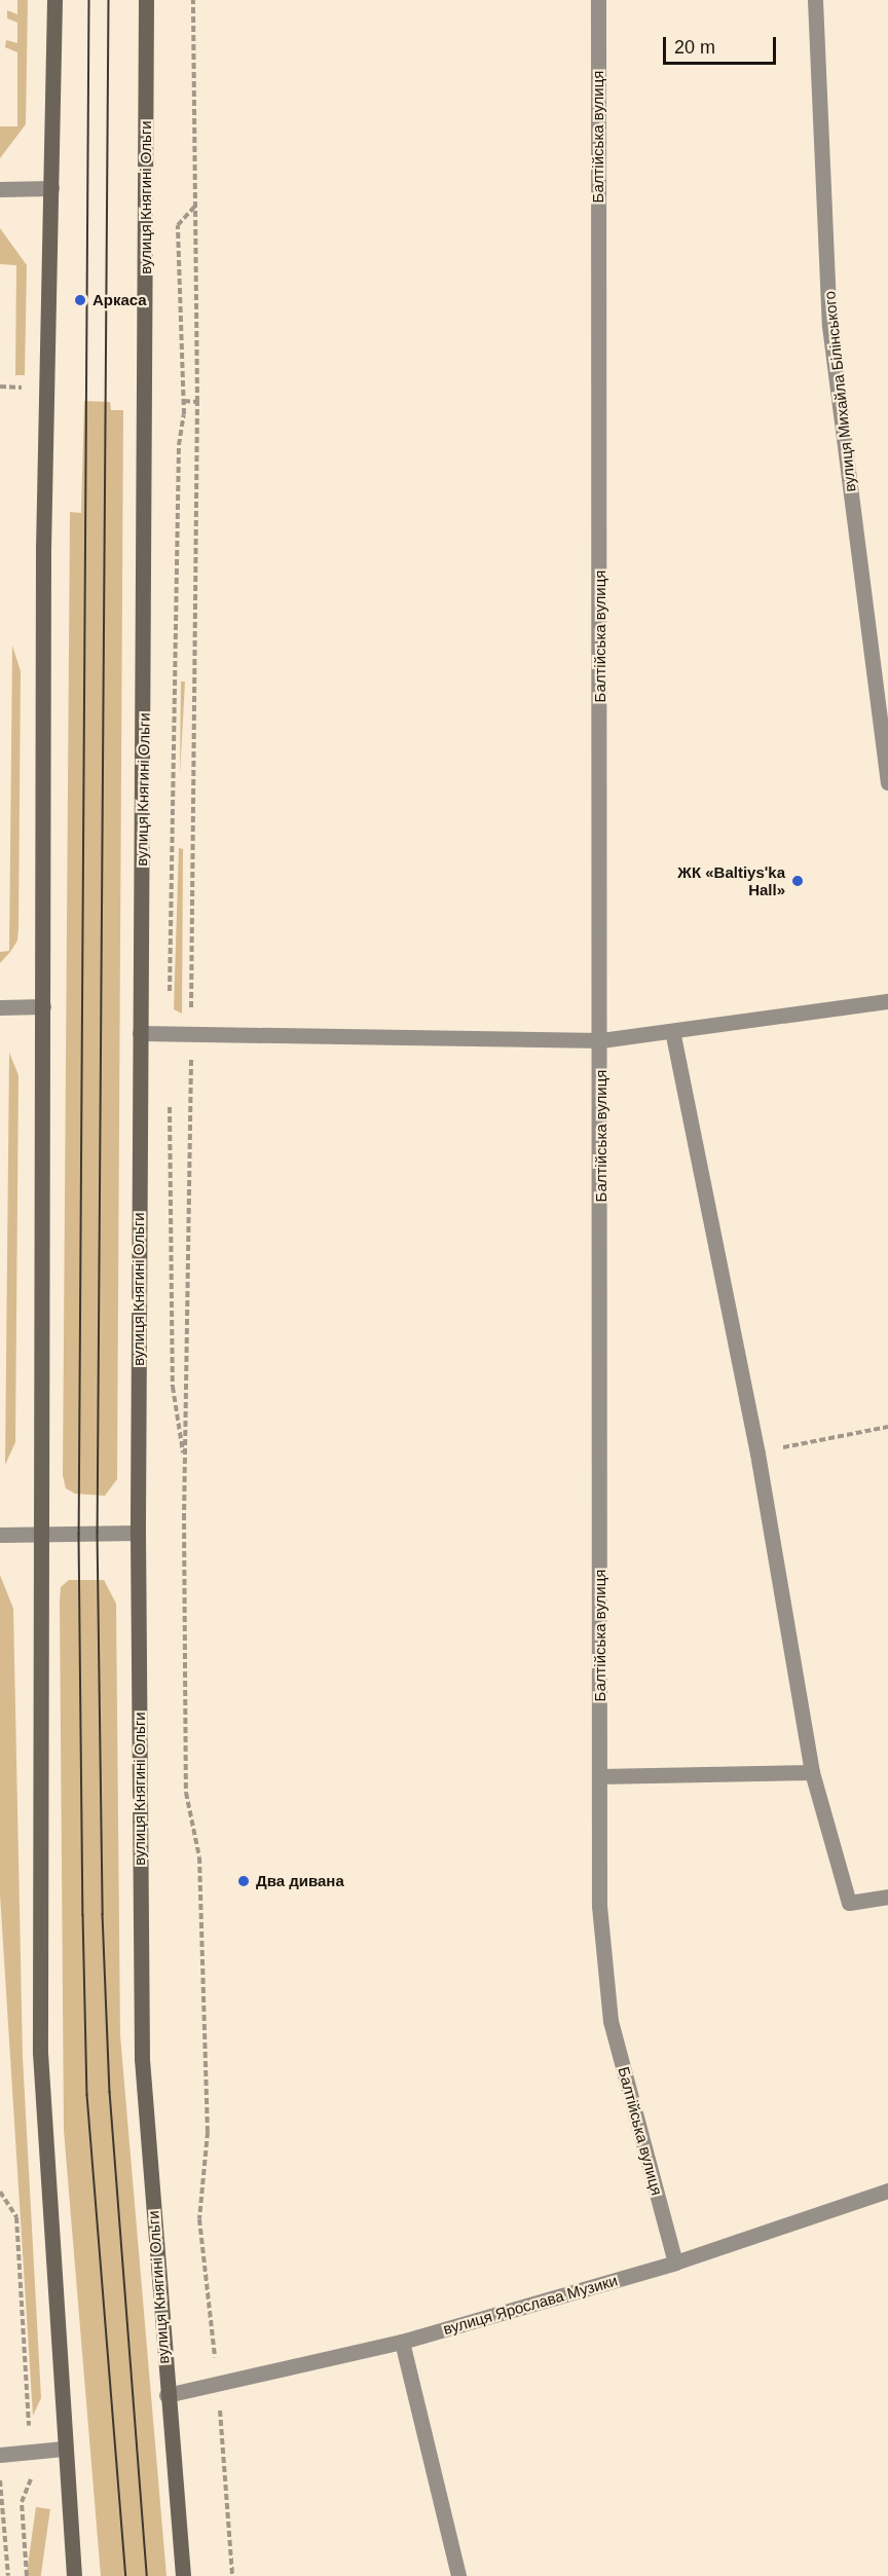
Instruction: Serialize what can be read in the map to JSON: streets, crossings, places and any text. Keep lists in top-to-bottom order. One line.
{"streets":{"main road":["вулиця Княгині Ольги"],"street":["Балтійська вулиця","вулиця Михайла Білінського","вулиця Ярослава Музики"]},"crossings":[["Балтійська вулиця","вулиця Ярослава Музики"],["вулиця Княгині Ольги","вулиця Ярослава Музики"]],"places":["Аркаса","ЖК «Baltiysʹka Hall»","Два дивана"],"scale_bar":"20 m"}
